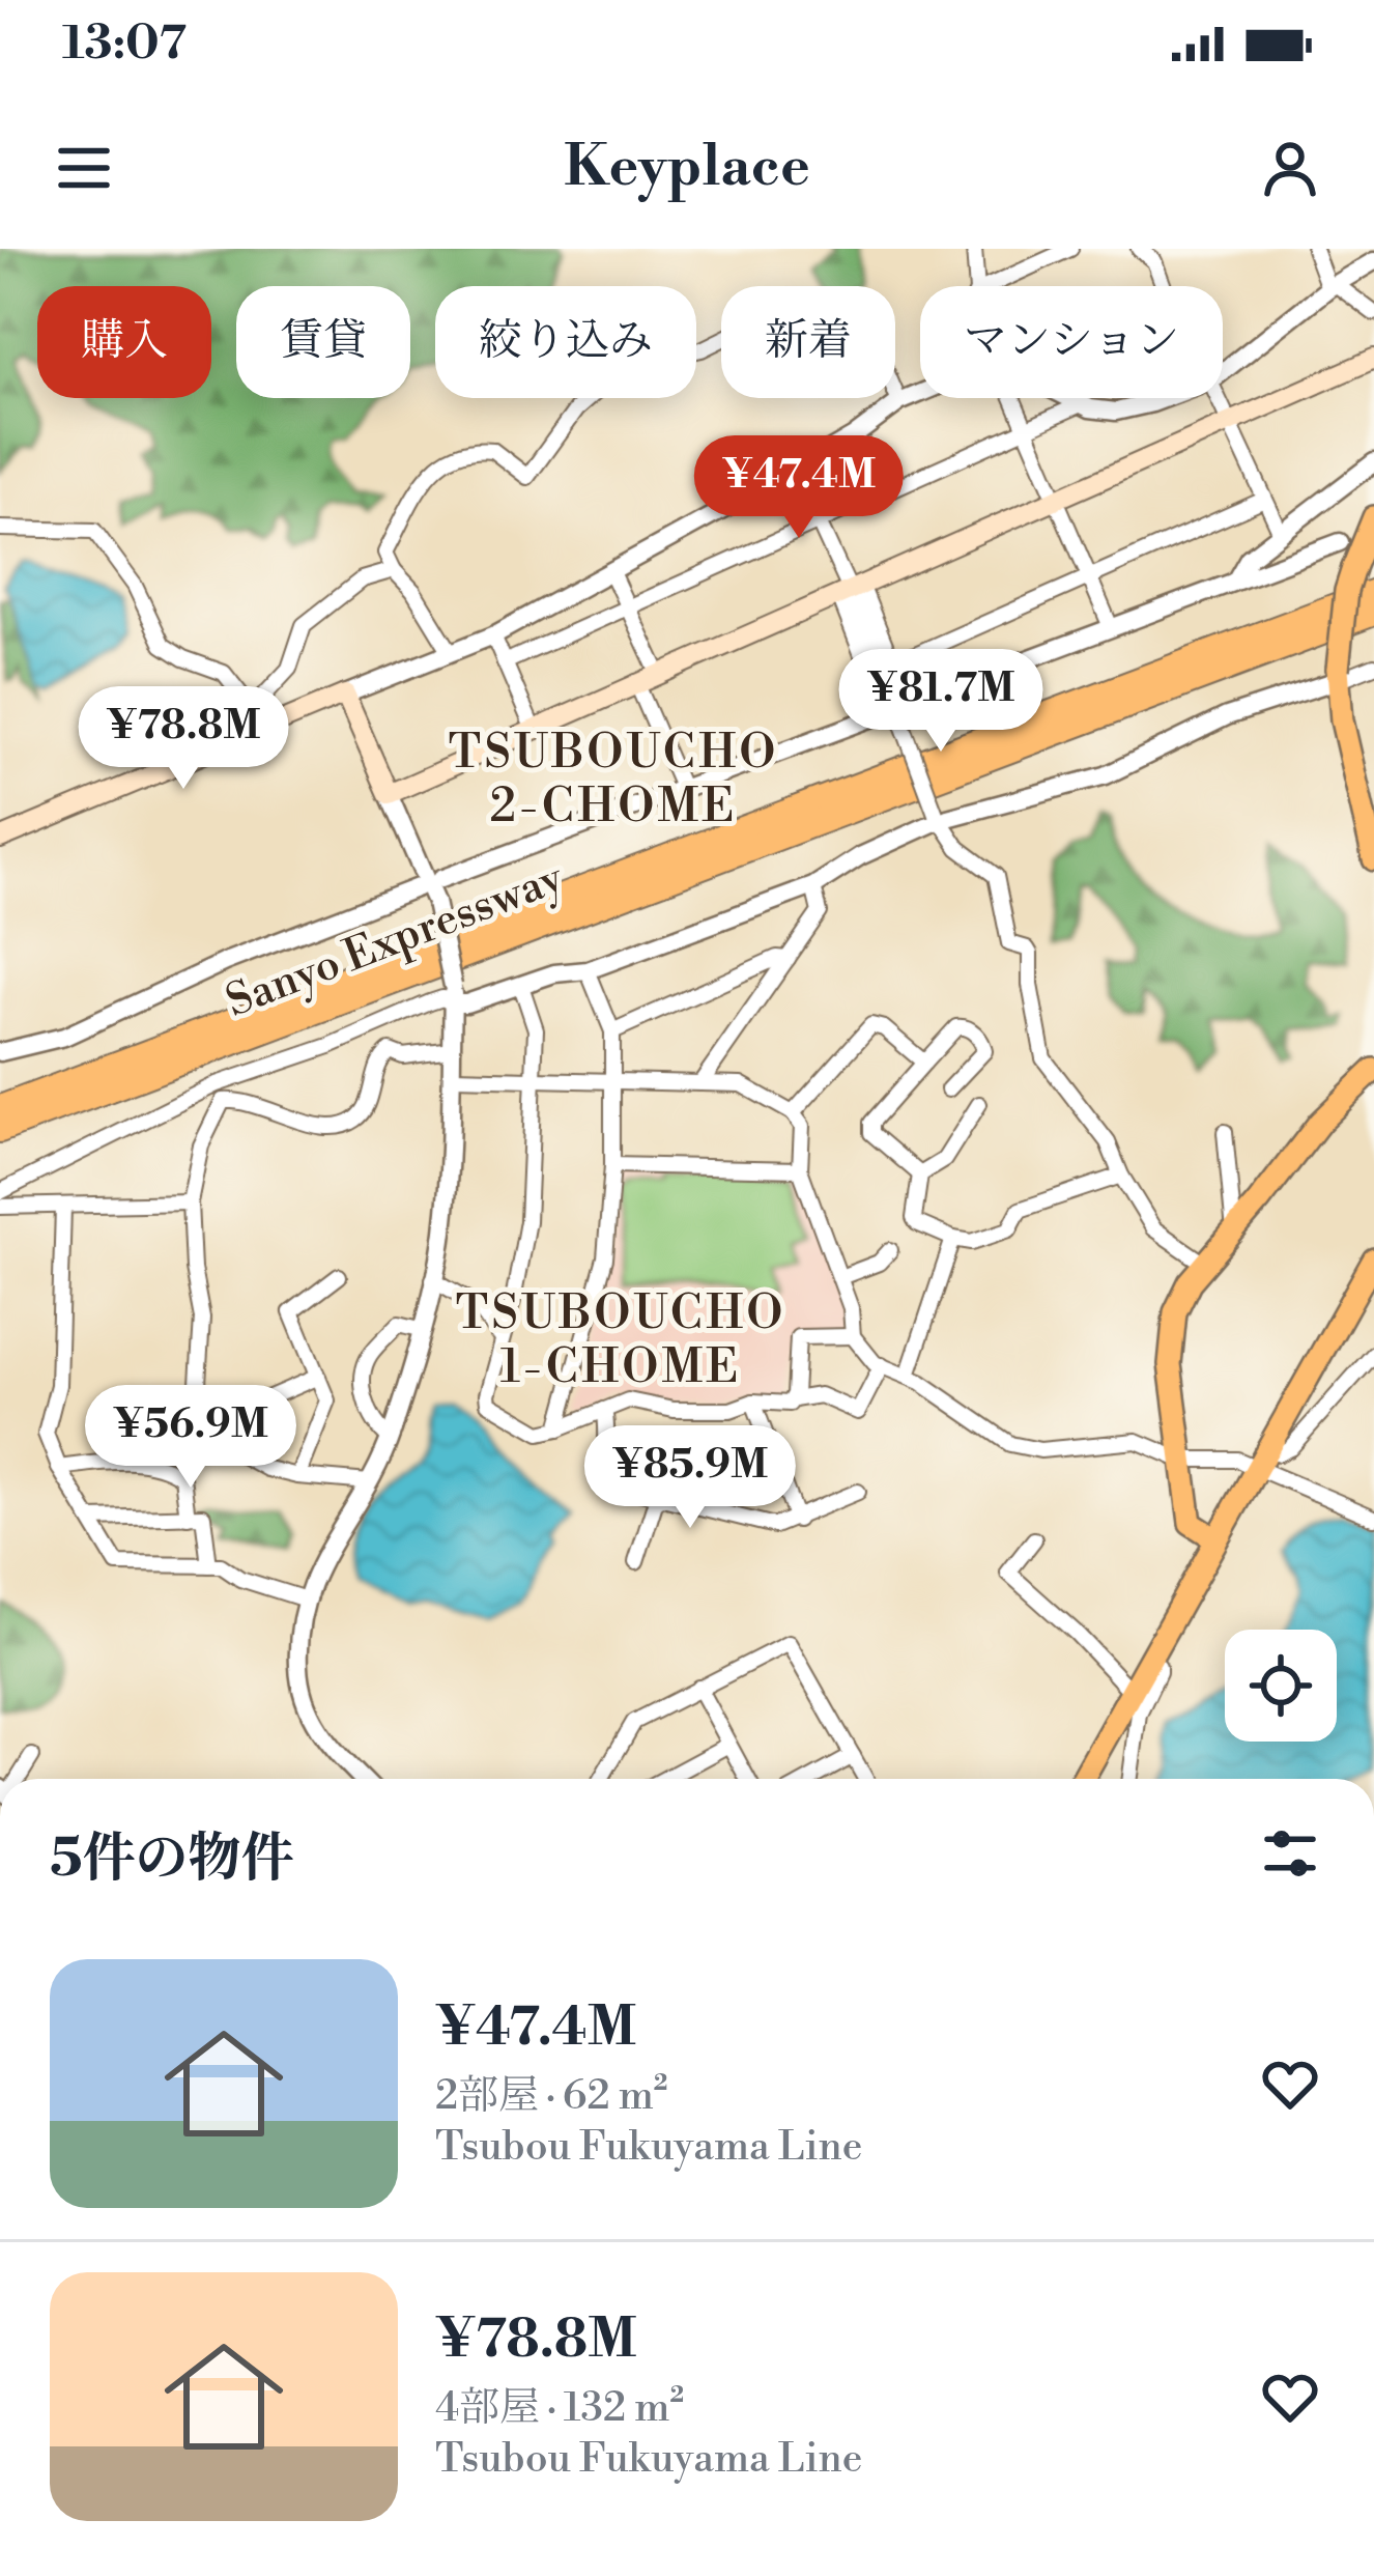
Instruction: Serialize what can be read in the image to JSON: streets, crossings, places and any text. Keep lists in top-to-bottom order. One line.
{"streets":{"highway":["Sanyo Expressway"]},"districts":["TSUBOUCHO 2-CHOME","TSUBOUCHO 1-CHOME"],"page":{"status":"13:07","header":"Keyplace","chip":["購入","賃貸","絞り込み","新着","マンション"],"price":["¥47.4M","¥81.7M","¥78.8M","¥56.9M","¥85.9M"],"heading":"5件の物件","list":[{"name":"¥47.4M","note":"2部屋 · 62 m² · Tsubou Fukuyama Line"},{"name":"¥78.8M","note":"4部屋 · 132 m² · Tsubou Fukuyama Line"}]}}
